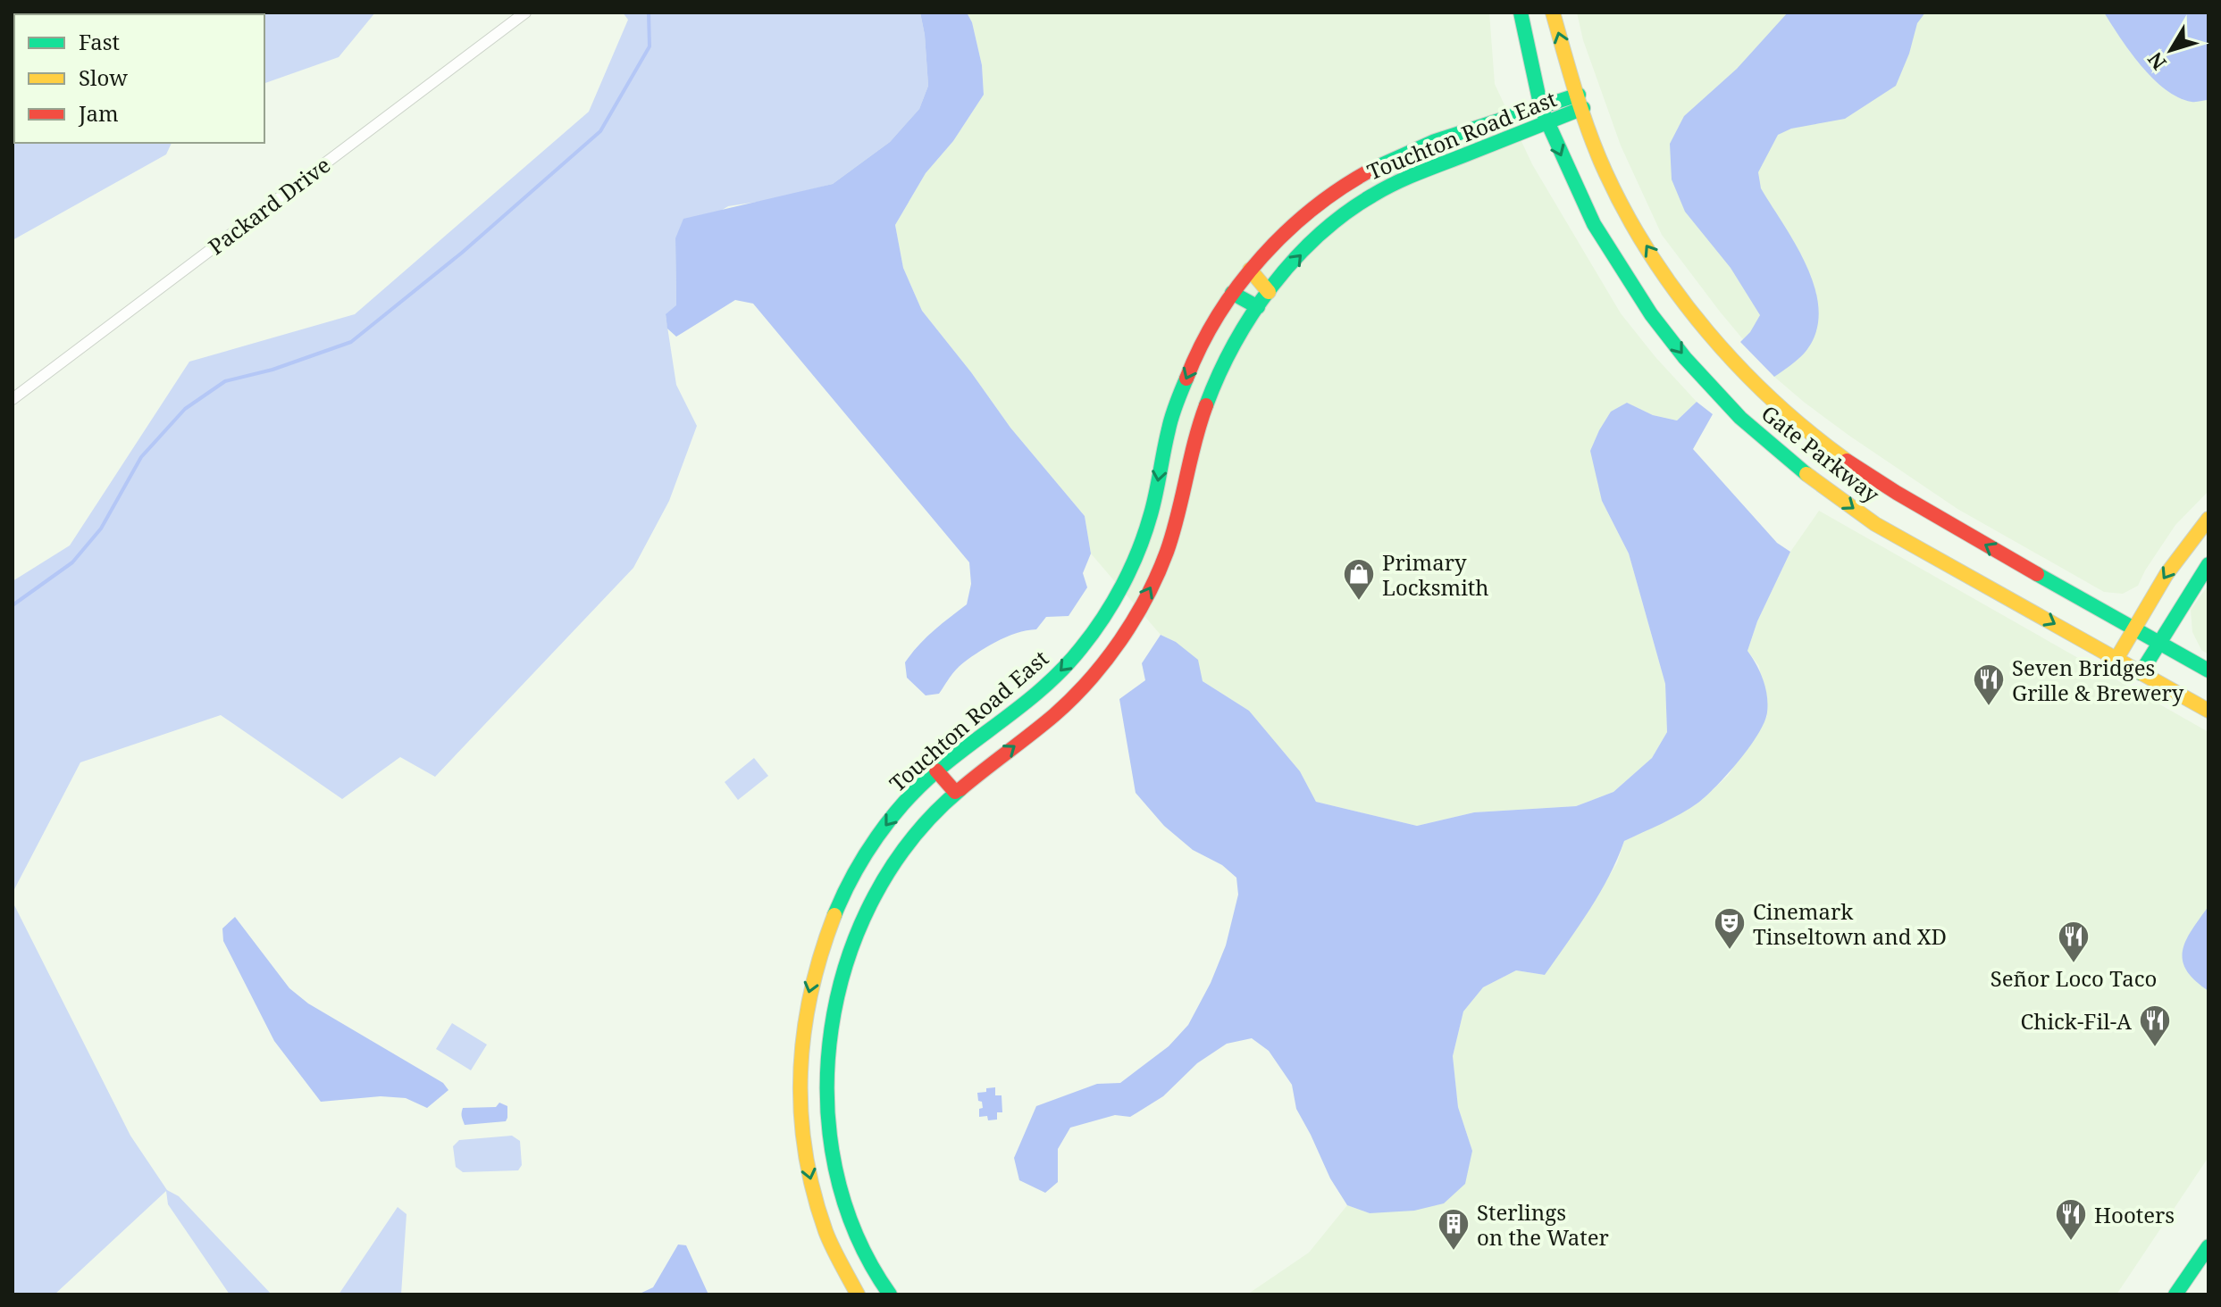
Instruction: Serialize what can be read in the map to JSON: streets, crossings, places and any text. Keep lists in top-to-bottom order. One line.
{"streets":{"main road":["Touchton Road East","Gate Parkway"],"street":["Packard Drive"]},"crossings":[["Touchton Road East","Gate Parkway"]],"places":{"shop":["Primary Locksmith"],"restaurant":["Seven Bridges Grille & Brewery","Señor Loco Taco","Chick-Fil-A","Hooters"],"theatre":["Cinemark Tinseltown and XD"],"building":["Sterlings on the Water"]},"legend":["Fast","Slow","Jam"],"north":"bottom left"}
